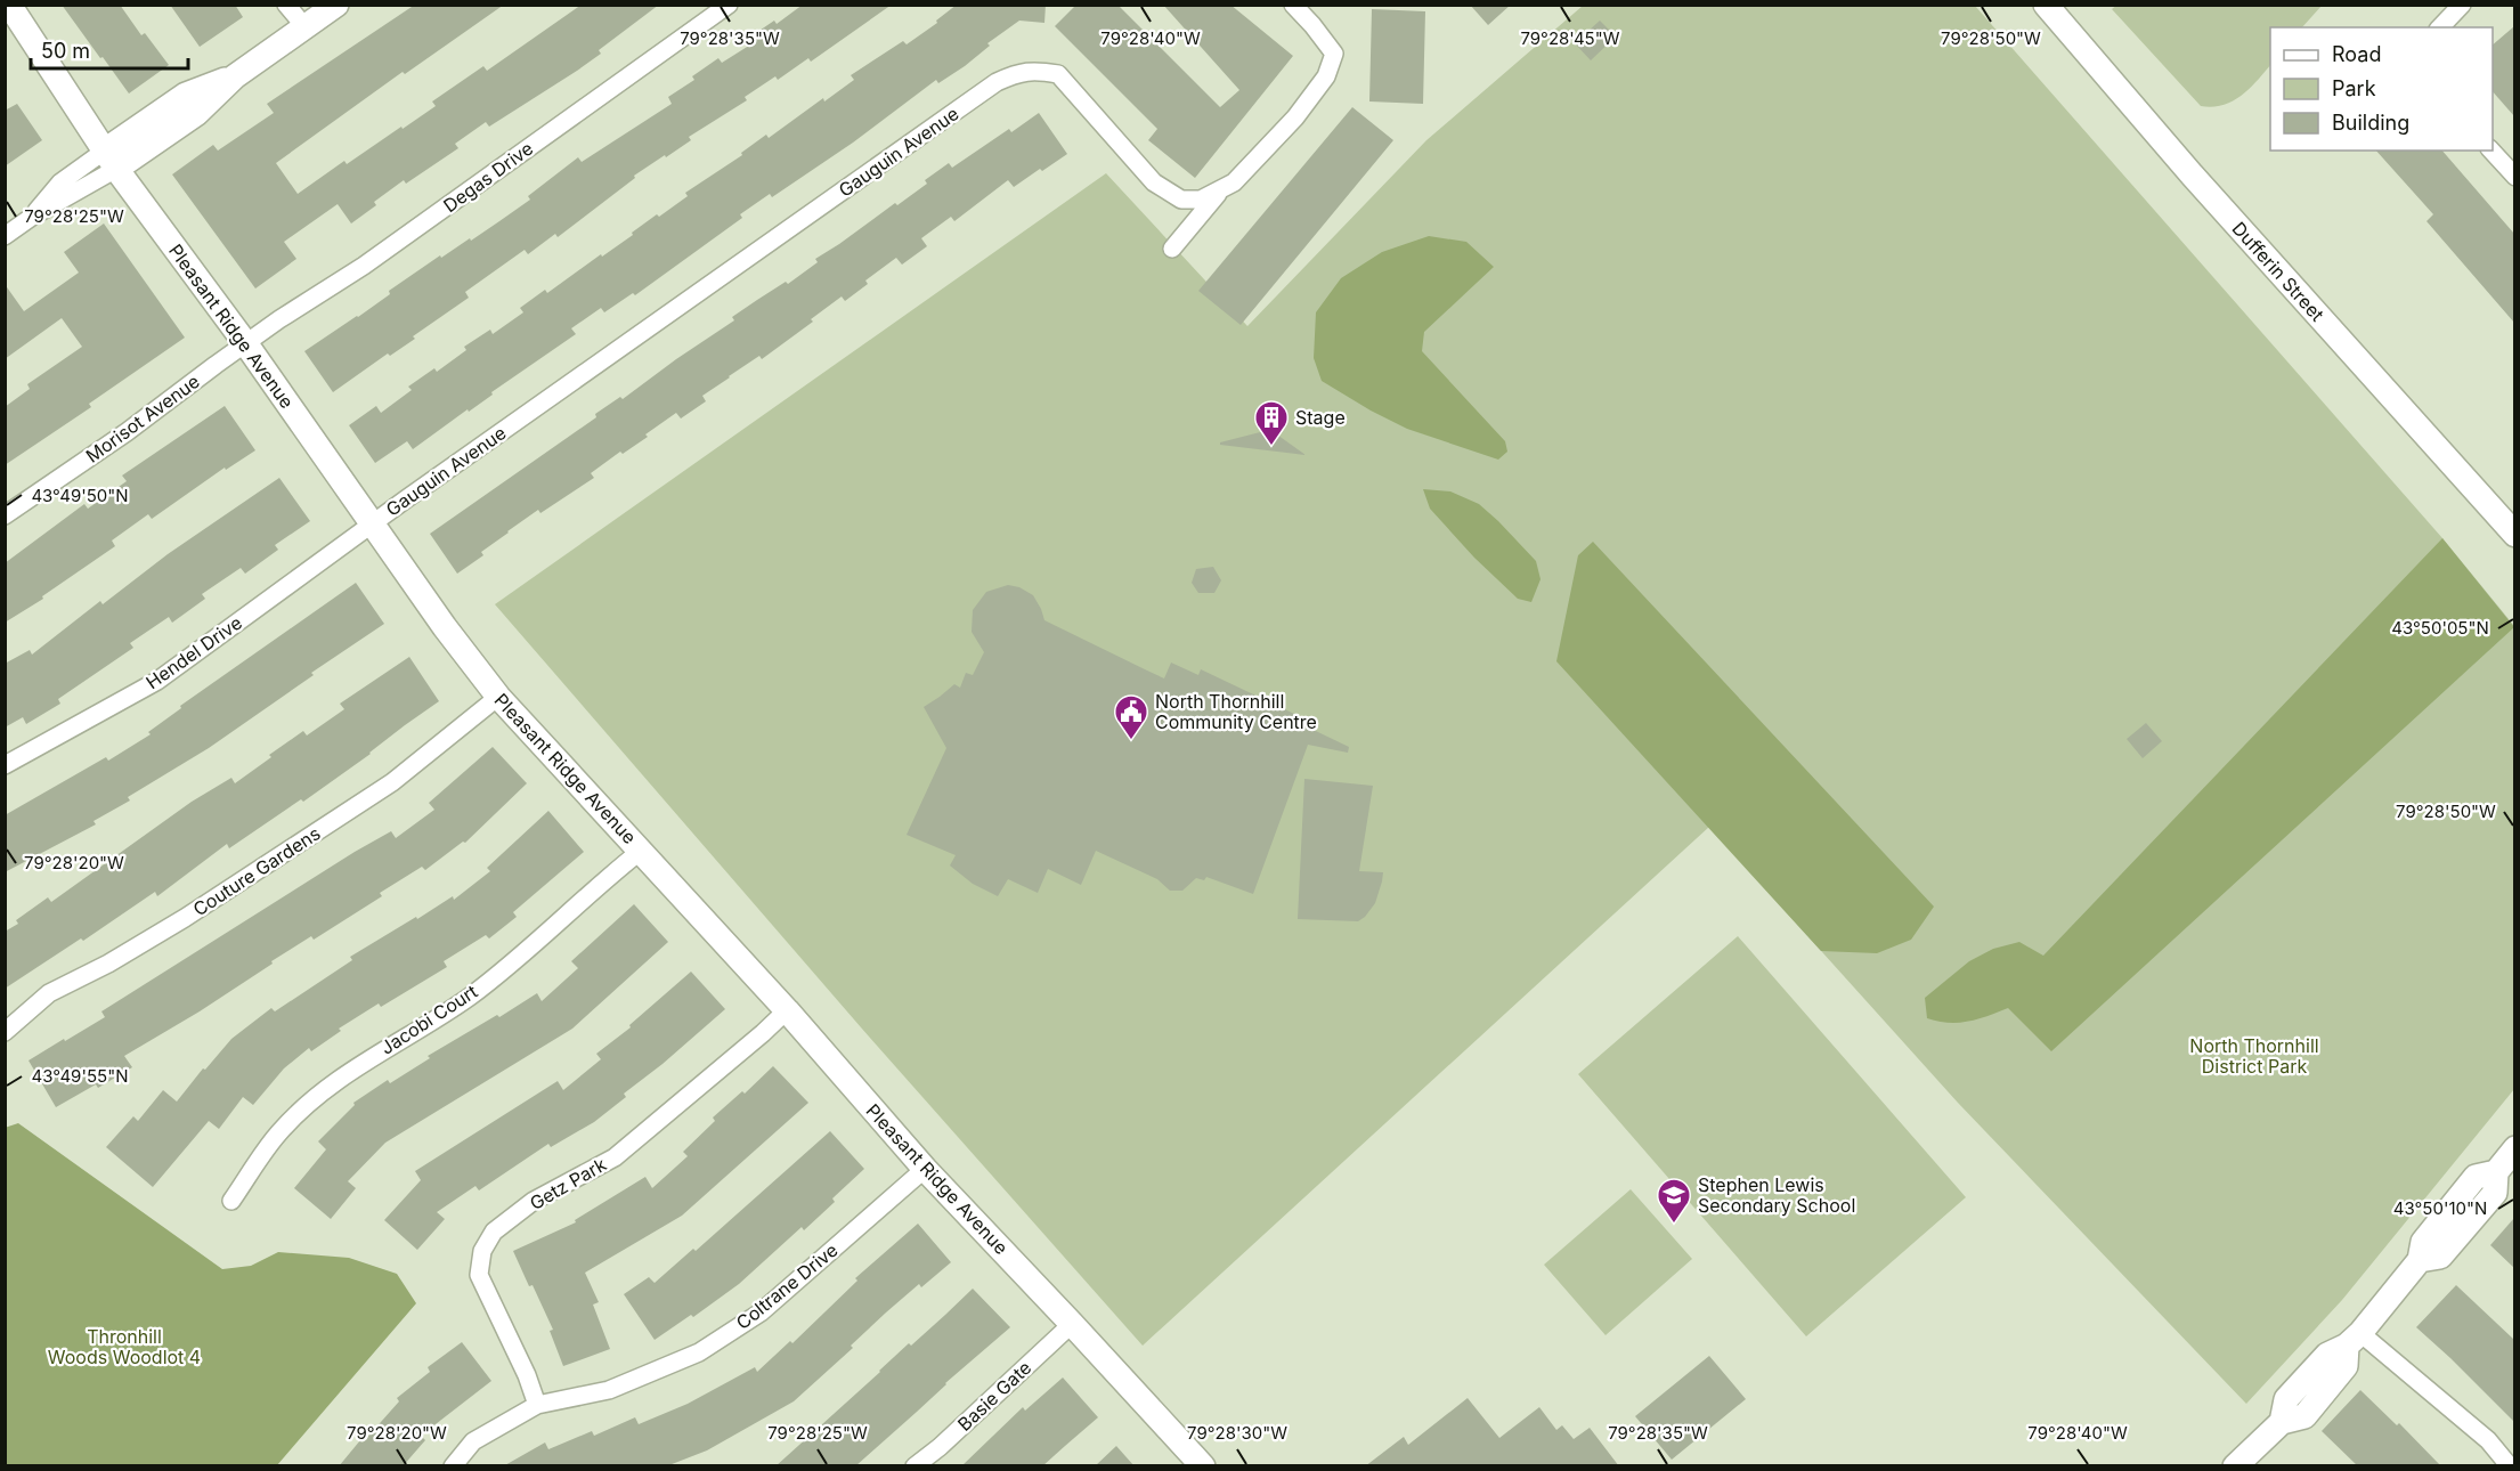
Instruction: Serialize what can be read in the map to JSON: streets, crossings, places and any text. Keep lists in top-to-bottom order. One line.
{"streets":{"street":["Gauguin Avenue","Degas Drive","Dufferin Street","Pleasant Ridge Avenue","Morisot Avenue","Hendel Drive","Couture Gardens","Jacobi Court","Getz Park","Coltrane Drive","Basie Gate"]},"crossings":[["Gauguin Avenue","Pleasant Ridge Avenue"],["Gauguin Avenue","Hendel Drive"],["Degas Drive","Pleasant Ridge Avenue"],["Degas Drive","Morisot Avenue"],["Pleasant Ridge Avenue","Morisot Avenue"],["Pleasant Ridge Avenue","Hendel Drive"],["Pleasant Ridge Avenue","Couture Gardens"],["Pleasant Ridge Avenue","Jacobi Court"],["Pleasant Ridge Avenue","Getz Park"],["Pleasant Ridge Avenue","Coltrane Drive"],["Pleasant Ridge Avenue","Basie Gate"],["Getz Park","Coltrane Drive"]],"parks":["North Thornhill District Park","Thronhill Woods Woodlot 4"],"places":{"building":["Stage"],"public building":["North Thornhill Community Centre"],"school or university":["Stephen Lewis Secondary School"]},"legend":["Road","Park","Building"],"scale_bar":"50 m","coordinates":["79°28'35\"W","79°28'40\"W","79°28'45\"W","79°28'50\"W","79°28'25\"W","43°49'50\"N","43°50'05\"N","79°28'20\"W","43°49'55\"N","43°50'10\"N","79°28'30\"W"]}
